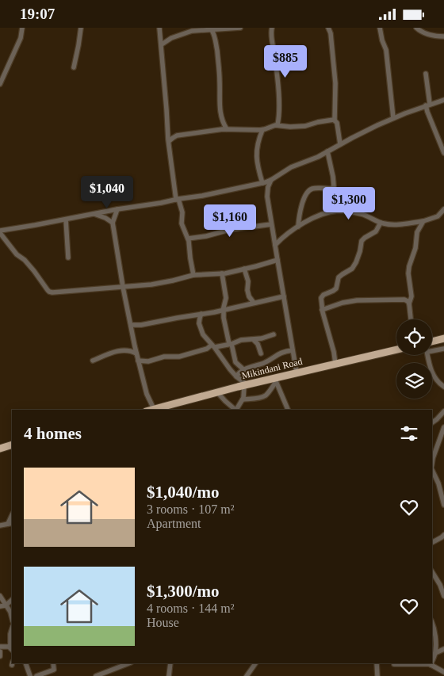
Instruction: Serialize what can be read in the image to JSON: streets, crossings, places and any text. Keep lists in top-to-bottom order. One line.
{"streets":{"highway":["Mikindani Road"]},"page":{"status":"19:07","price":["$885","$1,040","$1,300","$1,160"],"heading":"4 homes","list":[{"name":"$1,040/mo","note":"3 rooms · 107 m² · Apartment"},{"name":"$1,300/mo","note":"4 rooms · 144 m² · House"}]}}
